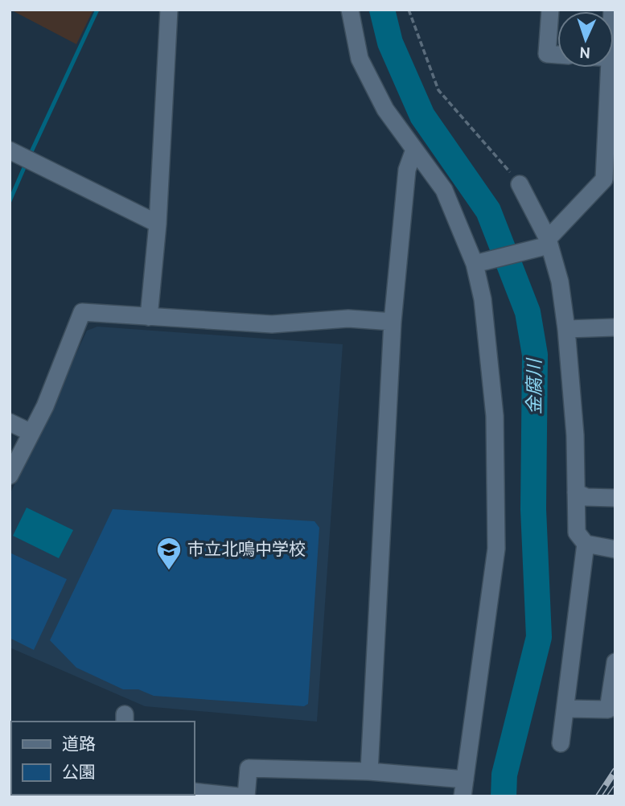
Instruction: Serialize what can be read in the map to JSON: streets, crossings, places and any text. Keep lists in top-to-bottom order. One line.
{"water":["金腐川"],"places":{"school or university":["市立北鳴中学校"]},"legend":["道路","公園"],"north":"bottom"}
